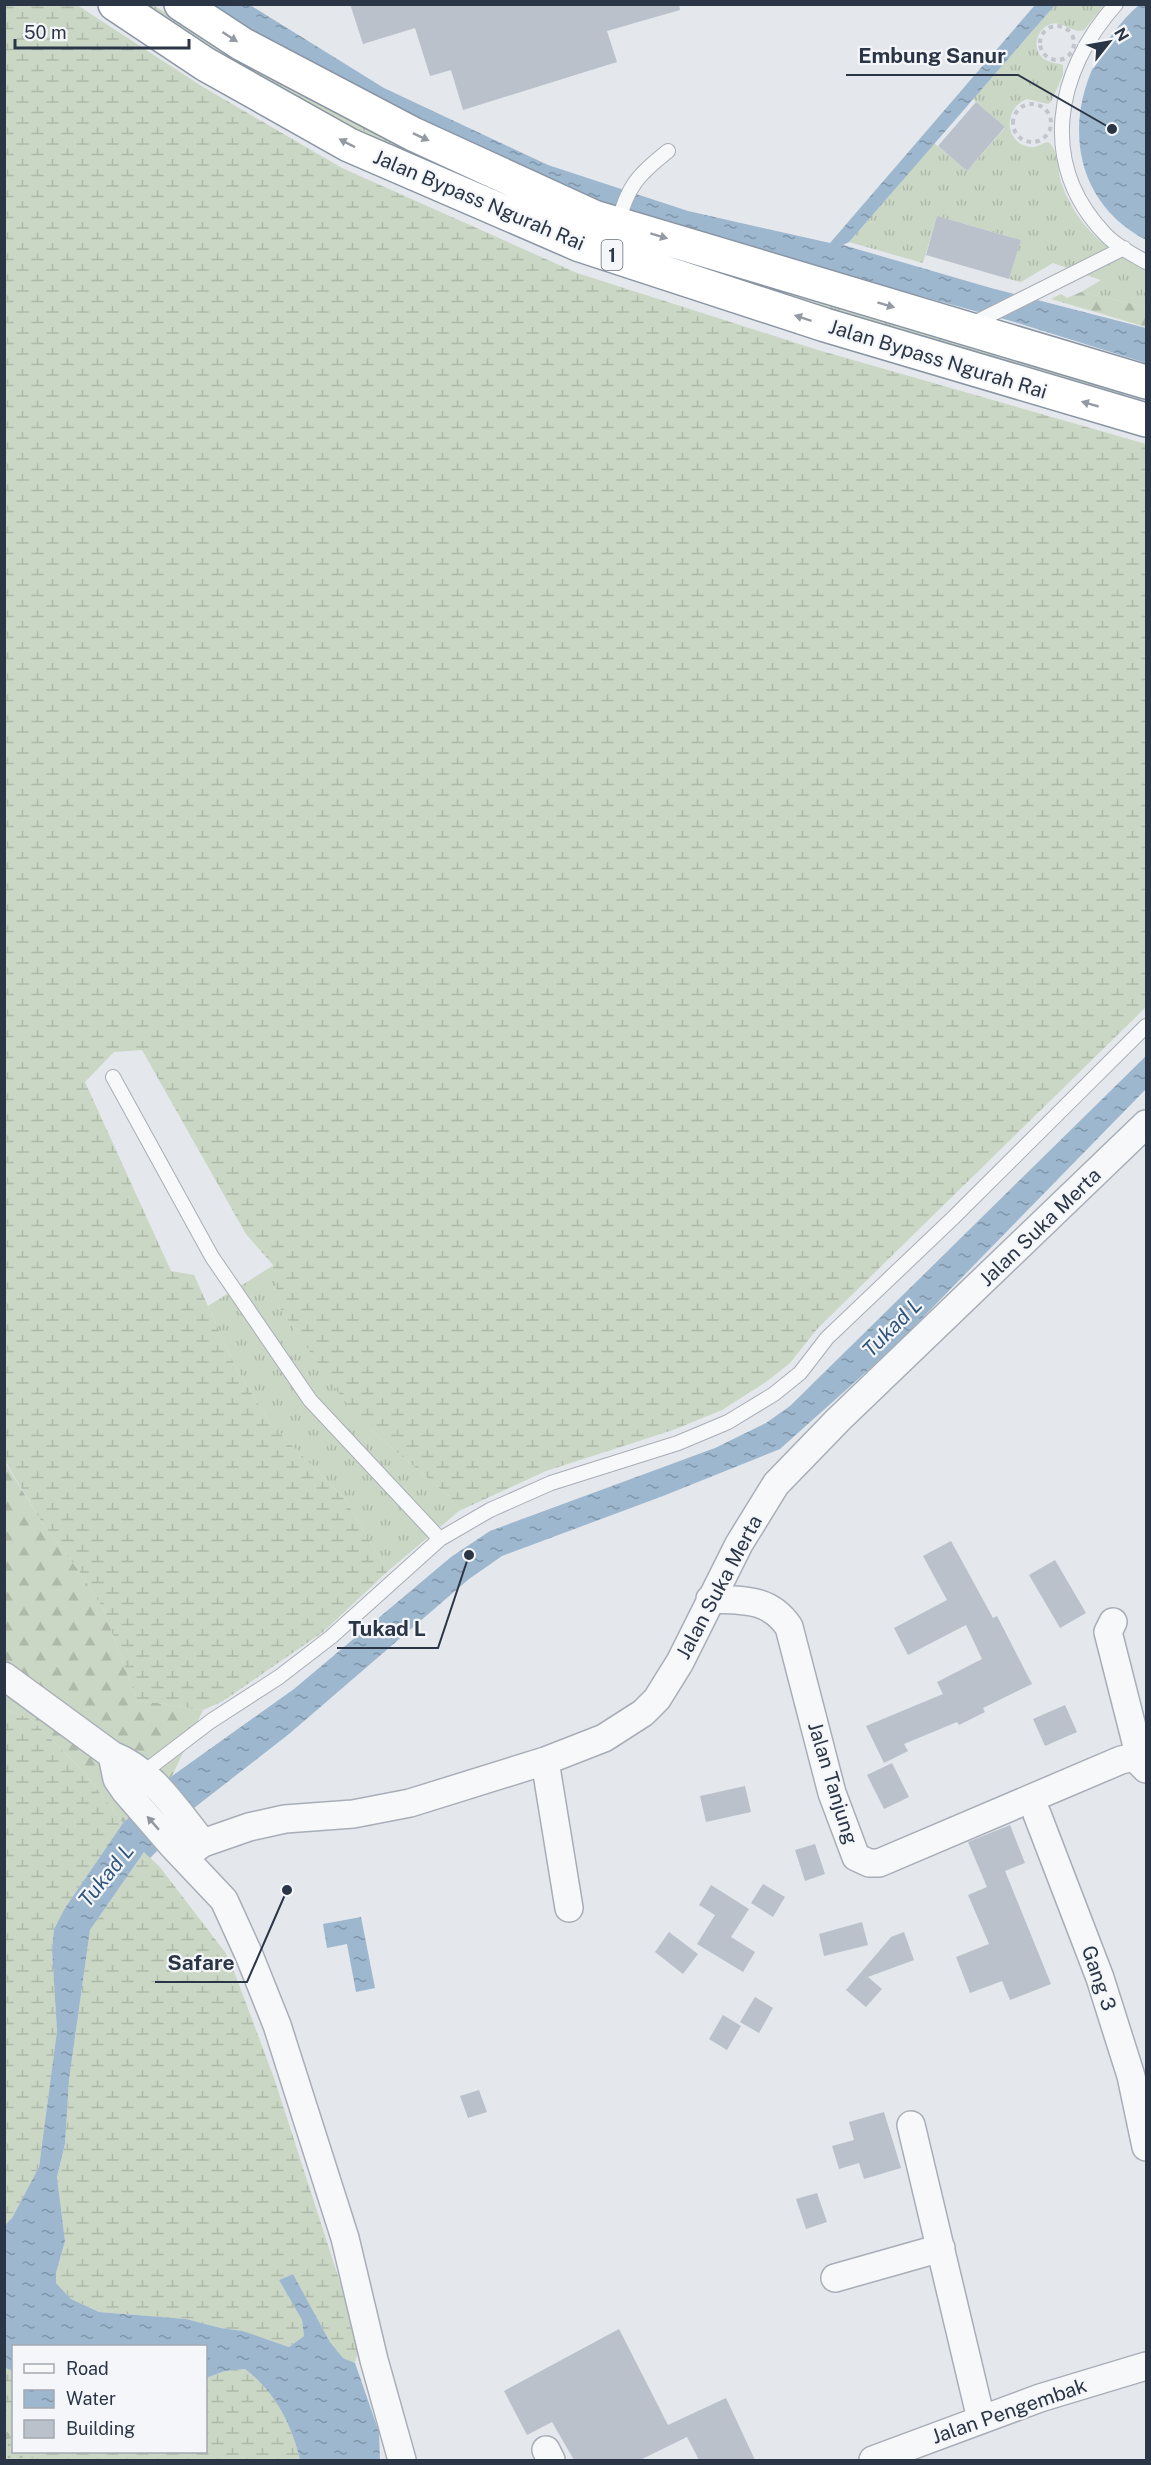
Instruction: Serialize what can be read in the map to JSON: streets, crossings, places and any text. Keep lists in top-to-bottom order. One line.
{"streets":{"highway":["Jalan Bypass Ngurah Rai","1"],"street":["Jalan Suka Merta","Jalan Tanjung","Gang 3","Jalan Pengembak"]},"crossings":[["Jalan Suka Merta","Jalan Tanjung"]],"water":["Tukad L"],"places":["Embung Sanur","Tukad L","Safare"],"legend":["Road","Water","Building"],"scale_bar":"50 m","north":"top right"}
